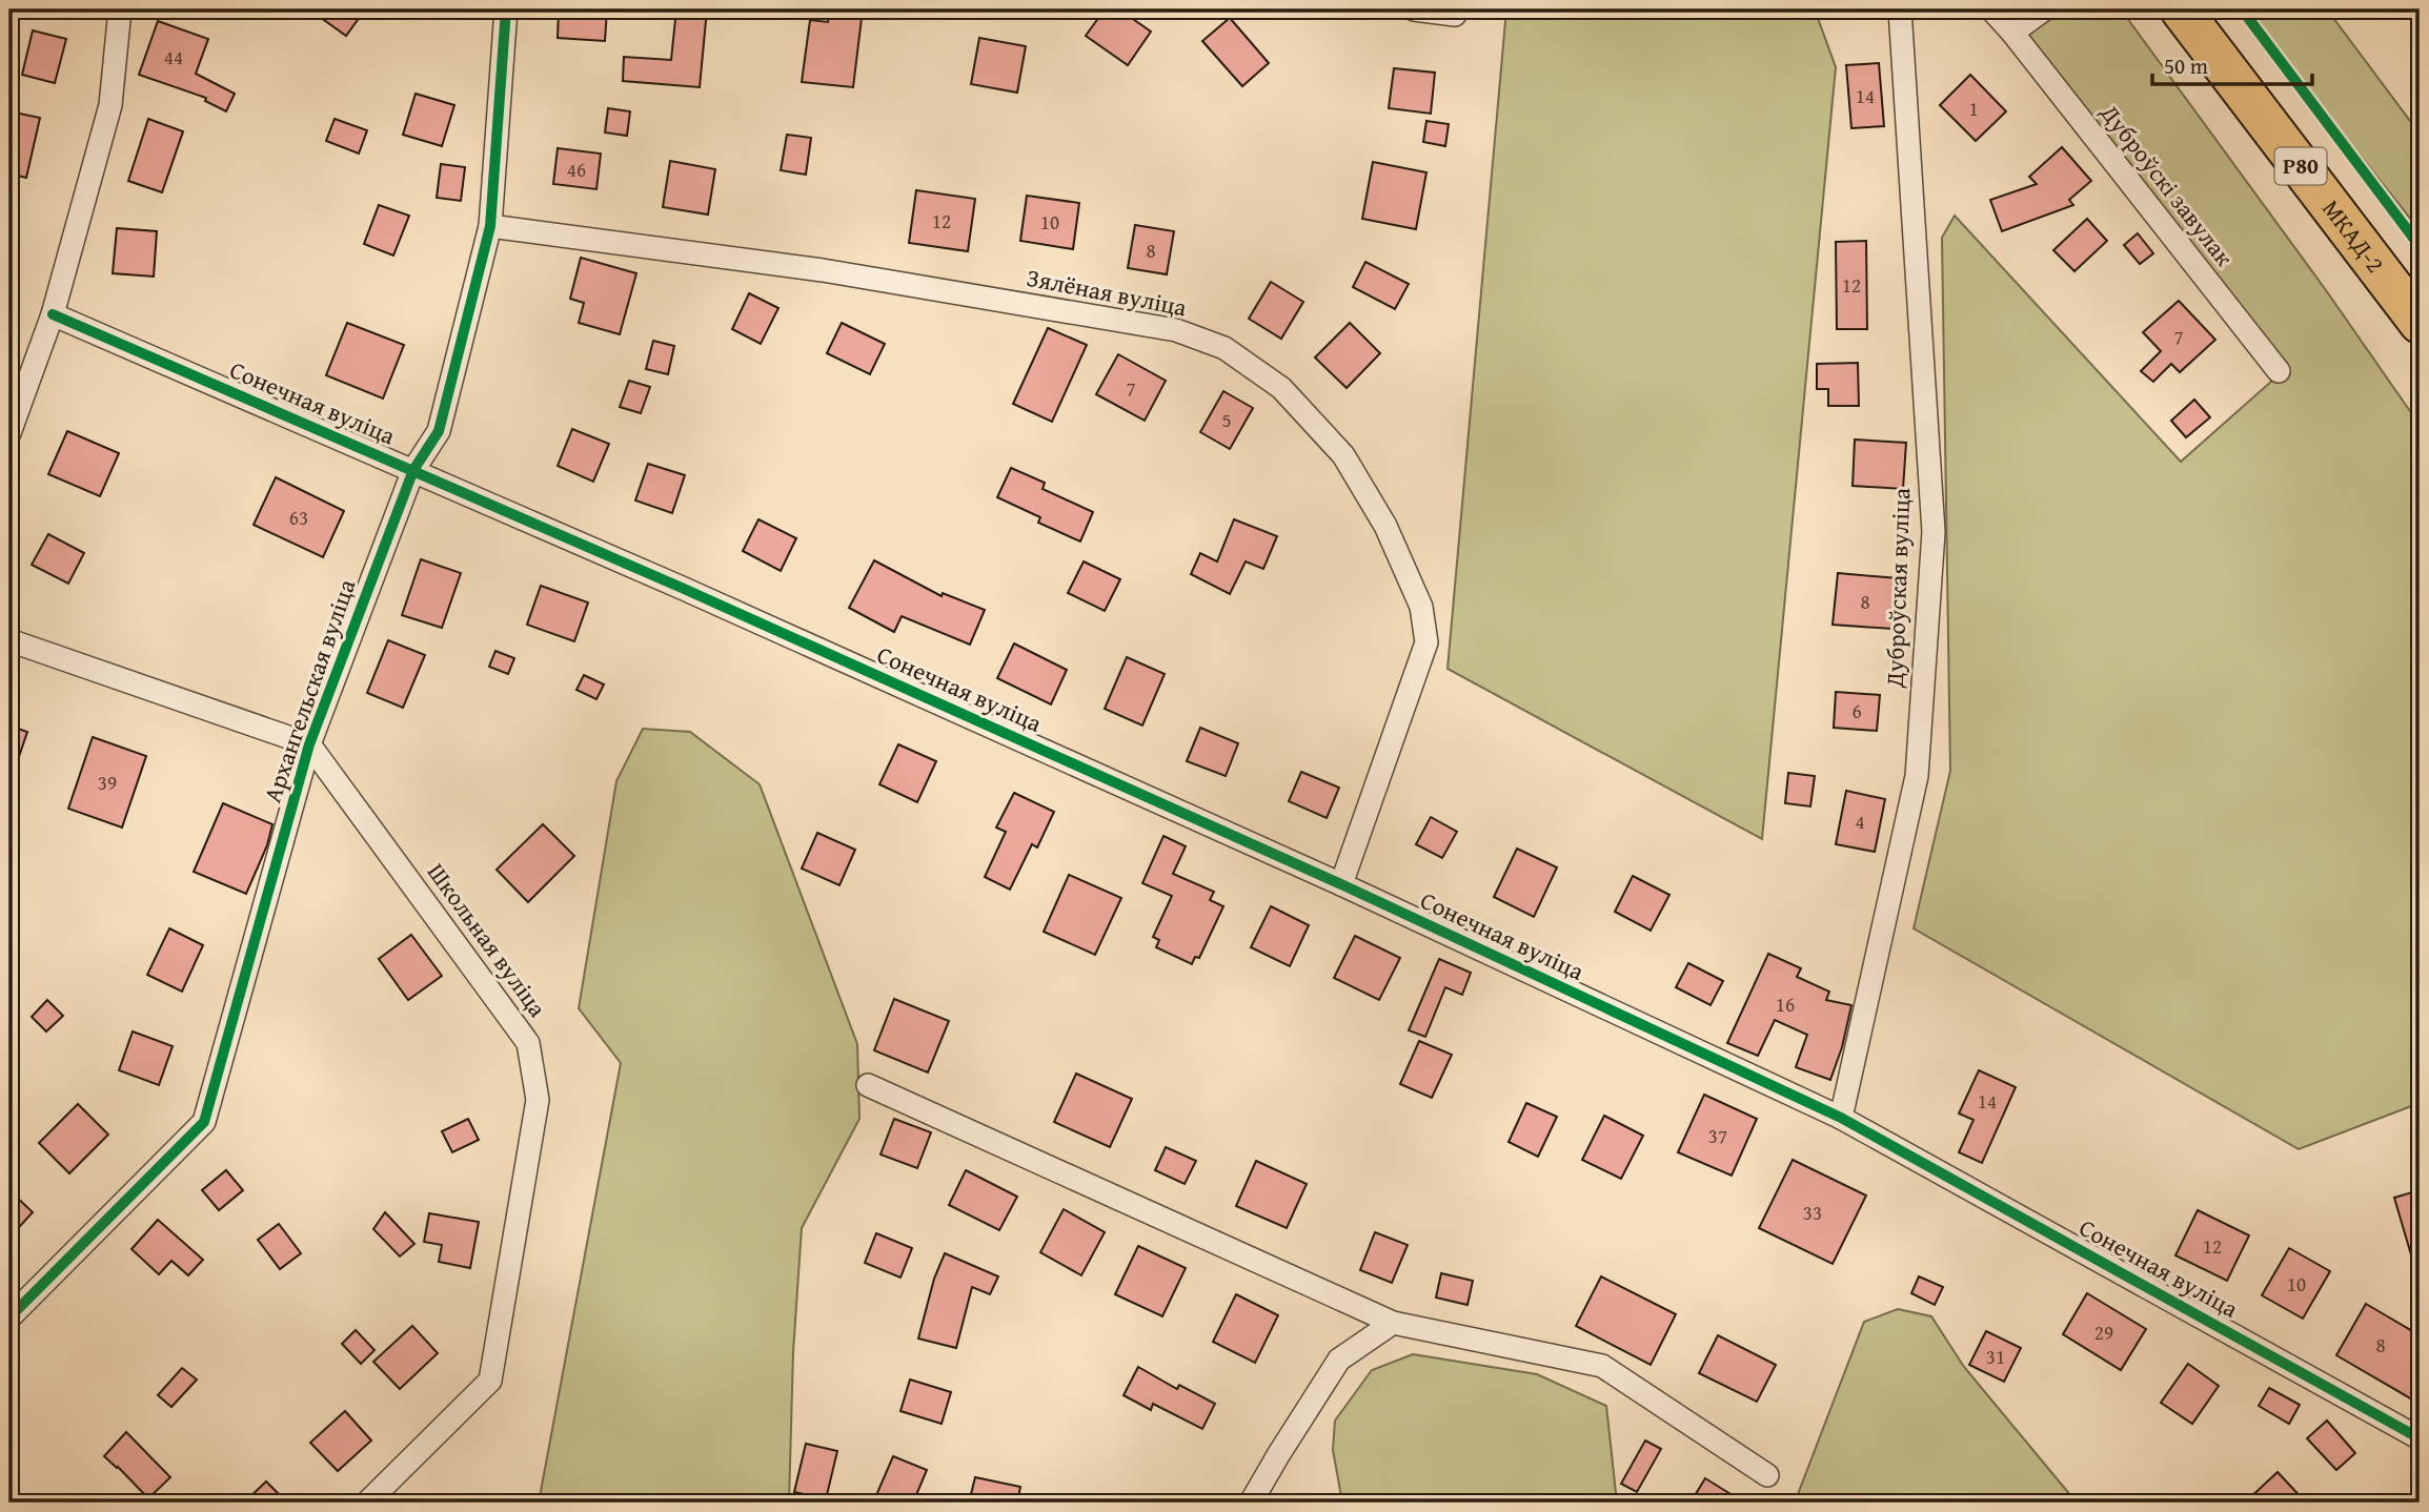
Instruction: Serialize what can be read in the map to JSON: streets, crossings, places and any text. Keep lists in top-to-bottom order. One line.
{"streets":{"highway":["Р80","МКАД-2"],"street":["Дуброўскі завулак","Зялёная вуліца","Сонечная вуліца","Дуброўская вуліца","Архангельская вуліца","Школьная вуліца"]},"crossings":[["Зялёная вуліца","Сонечная вуліца"],["Зялёная вуліца","Архангельская вуліца"],["Сонечная вуліца","Дуброўская вуліца"],["Сонечная вуліца","Архангельская вуліца"],["Архангельская вуліца","Школьная вуліца"]],"house_numbers":["44","14","1","46","12","10","8","12","7","7","5","63","8","6","39","4","16","14","37","33","12","10","29","8","31"],"scale_bar":"50 m"}
